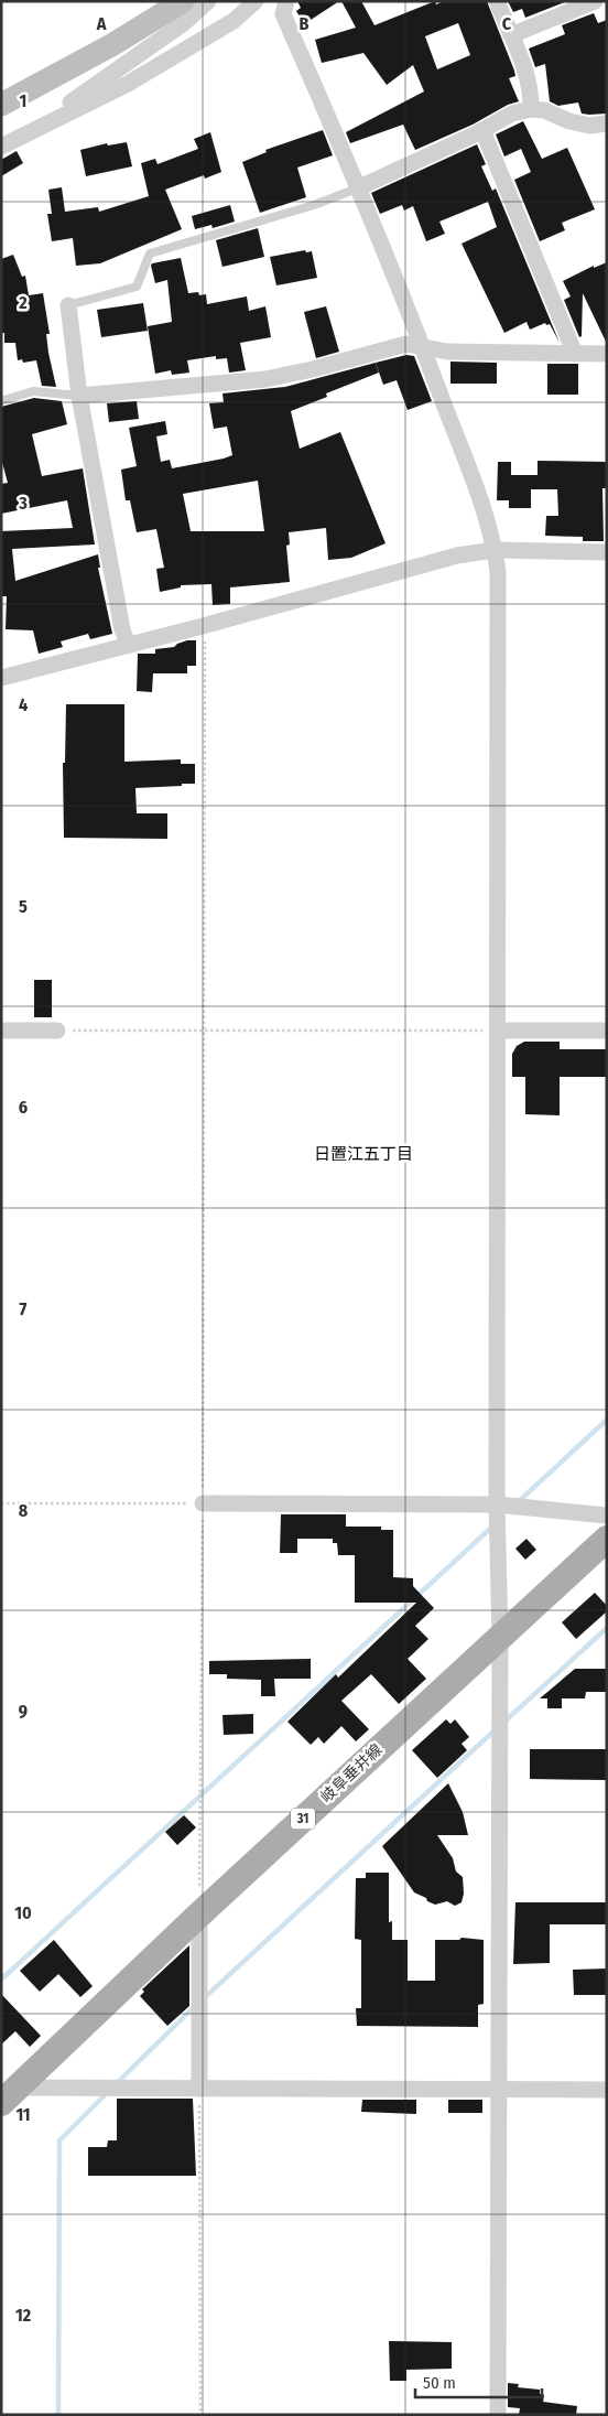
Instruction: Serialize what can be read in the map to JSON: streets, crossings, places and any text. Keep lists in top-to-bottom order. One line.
{"streets":{"main road":["岐阜垂井線","31"]},"districts":["日置江五丁目"],"scale_bar":"50 m","grid":{"columns":["A","B","C"],"rows":["1","2","3","4","5","6","7","8","9","10","11","12"]}}
